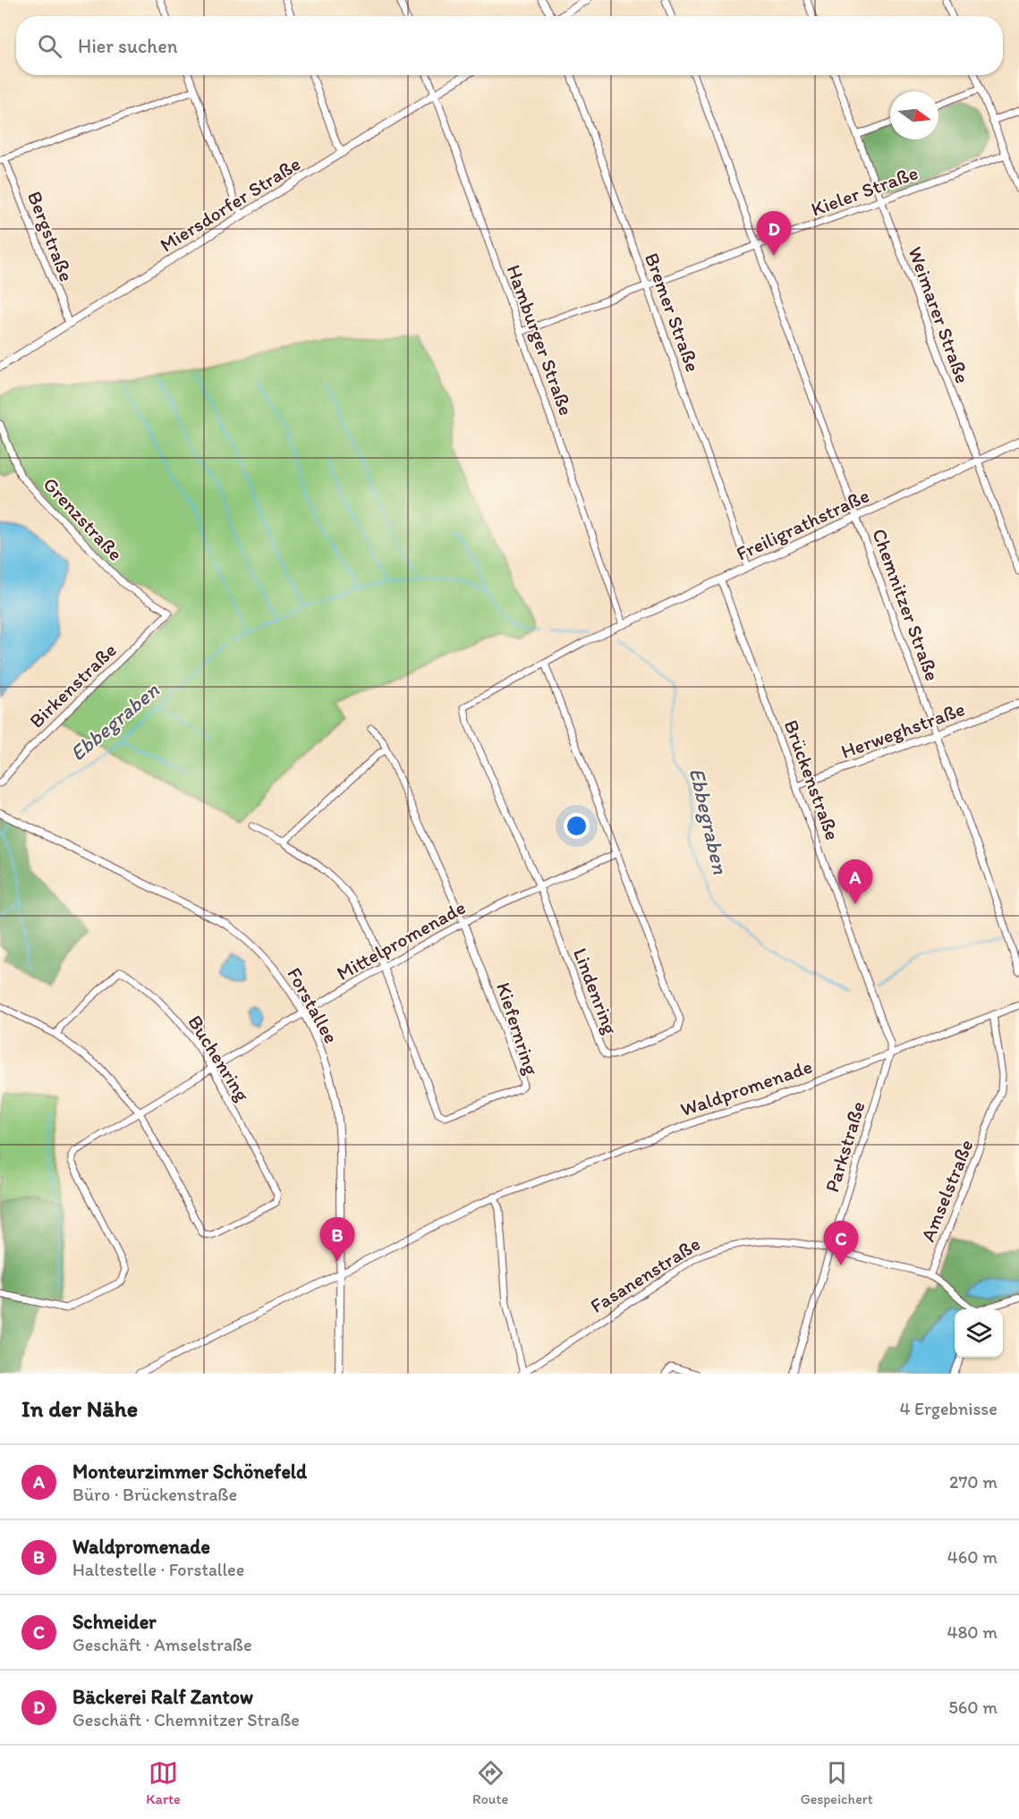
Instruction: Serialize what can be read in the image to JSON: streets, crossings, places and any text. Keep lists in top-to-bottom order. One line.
{"streets":{"street":["Kieler Straße","Miersdorfer Straße","Bergstraße","Bremer Straße","Weimarer Straße","Hamburger Straße","Grenzstraße","Freiligrathstraße","Chemnitzer Straße","Birkenstraße","Herweghstraße","Brückenstraße","Mittelpromenade","Lindenring","Forstallee","Kiefernring","Buchenring","Waldpromenade","Parkstraße","Amselstraße","Fasanenstraße"]},"crossings":[["Kieler Straße","Bremer Straße"],["Kieler Straße","Weimarer Straße"],["Kieler Straße","Hamburger Straße"],["Kieler Straße","Chemnitzer Straße"],["Miersdorfer Straße","Bergstraße"],["Miersdorfer Straße","Hamburger Straße"],["Bremer Straße","Freiligrathstraße"],["Weimarer Straße","Freiligrathstraße"],["Hamburger Straße","Freiligrathstraße"],["Grenzstraße","Birkenstraße"],["Freiligrathstraße","Chemnitzer Straße"],["Freiligrathstraße","Brückenstraße"],["Freiligrathstraße","Lindenring"],["Chemnitzer Straße","Herweghstraße"],["Herweghstraße","Brückenstraße"],["Brückenstraße","Parkstraße"],["Mittelpromenade","Lindenring"],["Mittelpromenade","Forstallee"],["Mittelpromenade","Kiefernring"],["Mittelpromenade","Buchenring"],["Forstallee","Waldpromenade"],["Waldpromenade","Parkstraße"],["Waldpromenade","Amselstraße"],["Parkstraße","Fasanenstraße"]],"water":["Ebbegraben"],"north":"right","page":{"search":"Hier suchen","pins":["D","A","B","C"],"heading":["In der Nähe","4 Ergebnisse"],"list":[{"mark":"A","name":"Monteurzimmer Schönefeld","note":"Büro · Brückenstraße","value":"270 m"},{"mark":"B","name":"Waldpromenade","note":"Haltestelle · Forstallee","value":"460 m"},{"mark":"C","name":"Schneider","note":"Geschäft · Amselstraße","value":"480 m"},{"mark":"D","name":"Bäckerei Ralf Zantow","note":"Geschäft · Chemnitzer Straße","value":"560 m"}],"nav":["Karte","Route","Gespeichert"]}}
